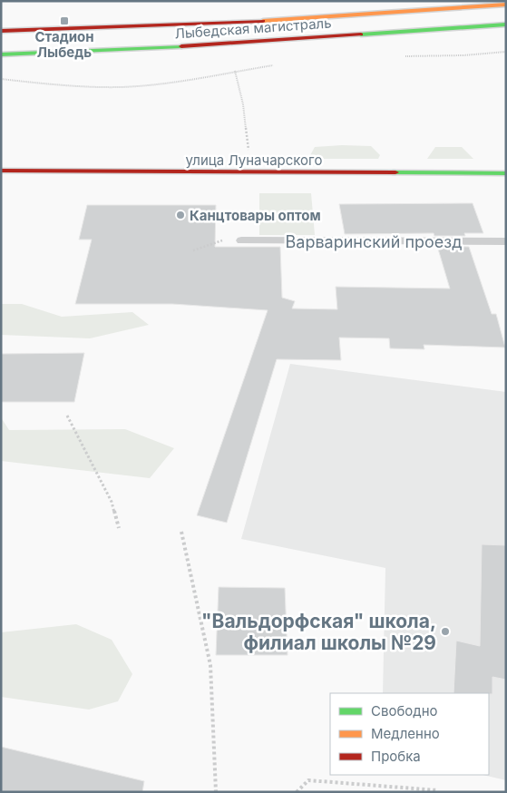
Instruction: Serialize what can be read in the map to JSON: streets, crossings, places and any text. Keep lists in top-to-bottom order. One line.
{"streets":{"main road":["Лыбедская магистраль","улица Луначарского"],"lane":["Варваринский проезд"]},"places":{"transit":["Стадион Лыбедь"],"other":["Канцтовары оптом","\"Вальдорфская\" школа, филиал школы №29"]},"legend":["Свободно","Медленно","Пробка"]}
